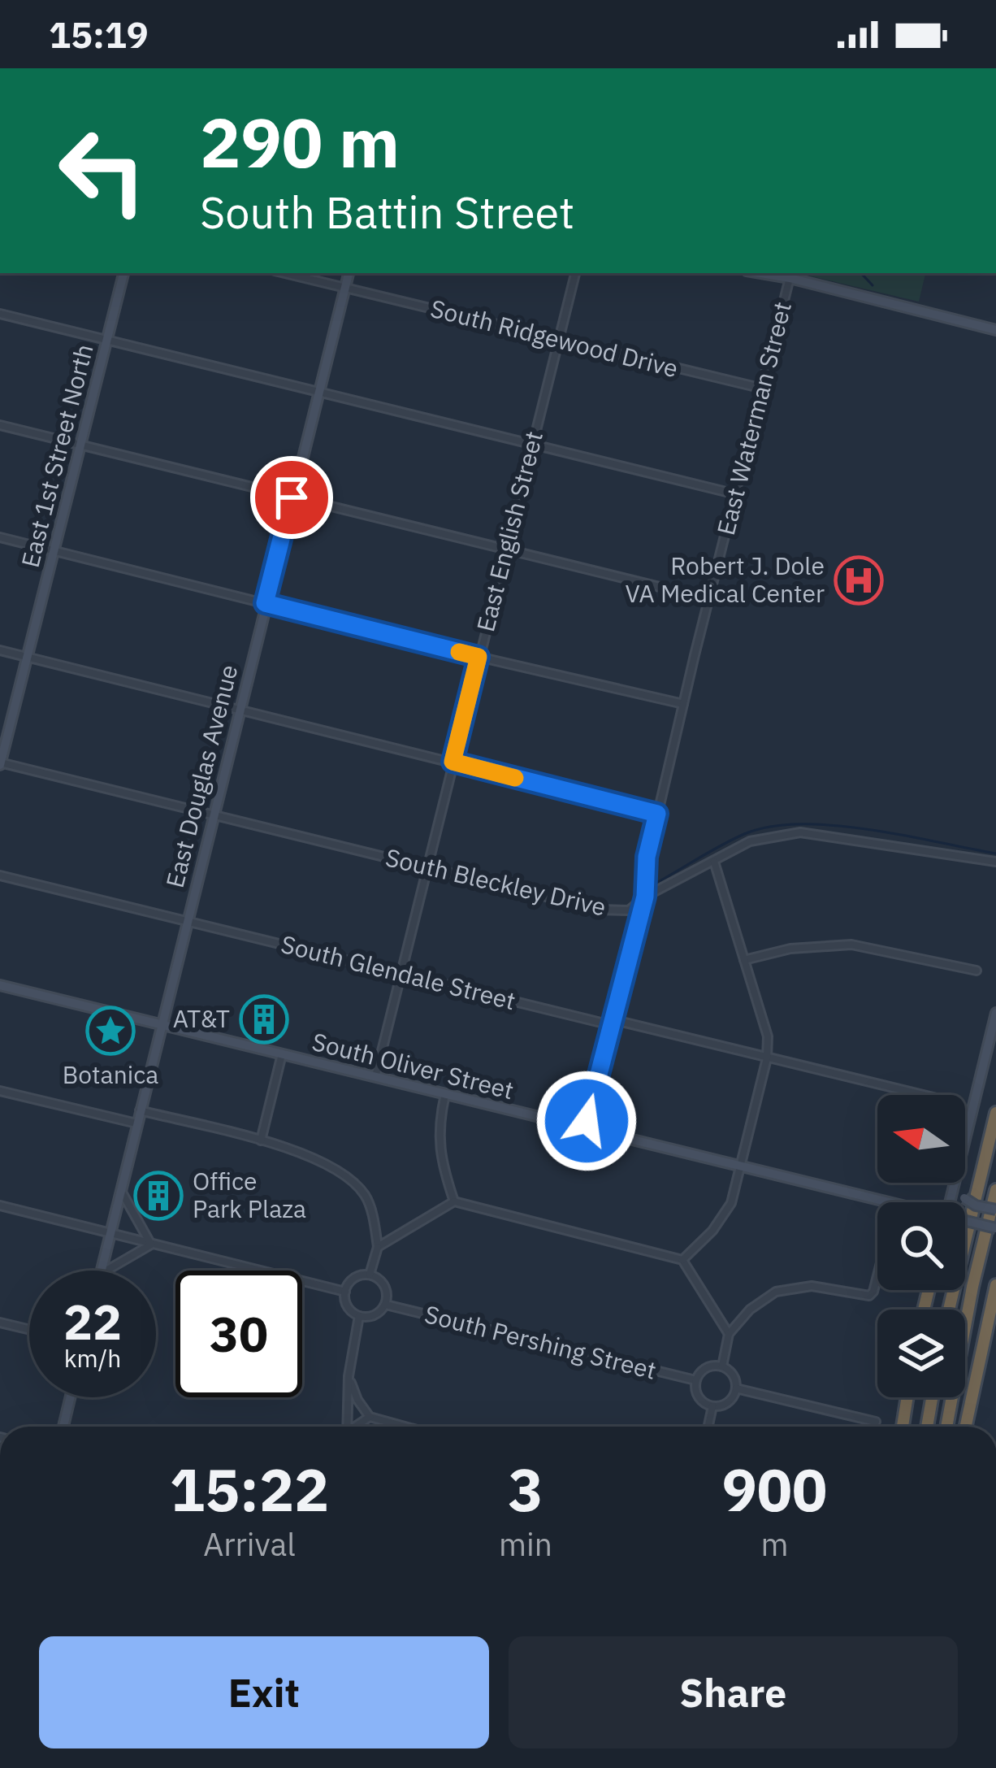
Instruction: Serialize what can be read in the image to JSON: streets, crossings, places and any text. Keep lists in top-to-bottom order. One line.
{"streets":{"main road":["East 1st Street North","East Douglas Avenue","South Oliver Street"],"street":["South Ridgewood Drive","East Waterman Street","East English Street","South Bleckley Drive","South Glendale Street","South Pershing Street"]},"crossings":[["South Ridgewood Drive","East Waterman Street"],["South Ridgewood Drive","East English Street"],["South Ridgewood Drive","East Douglas Avenue"],["East Waterman Street","South Bleckley Drive"],["East Waterman Street","South Glendale Street"],["East Waterman Street","South Oliver Street"],["East 1st Street North","South Bleckley Drive"],["East English Street","South Bleckley Drive"],["East English Street","South Glendale Street"],["East English Street","South Oliver Street"],["East Douglas Avenue","South Bleckley Drive"],["East Douglas Avenue","South Glendale Street"],["East Douglas Avenue","South Oliver Street"]],"places":{"hospital":["Robert J. Dole VA Medical Center"],"building":["AT&T","Office Park Plaza"],"place":["Botanica"]},"north":"left","page":{"status":"15:19","turn":["290 m","South Battin Street"],"speed":"22 km/h","limit":"30","eta":["15:22","Arrival","3","min","900","m"],"buttons":["Exit","Share"]}}
